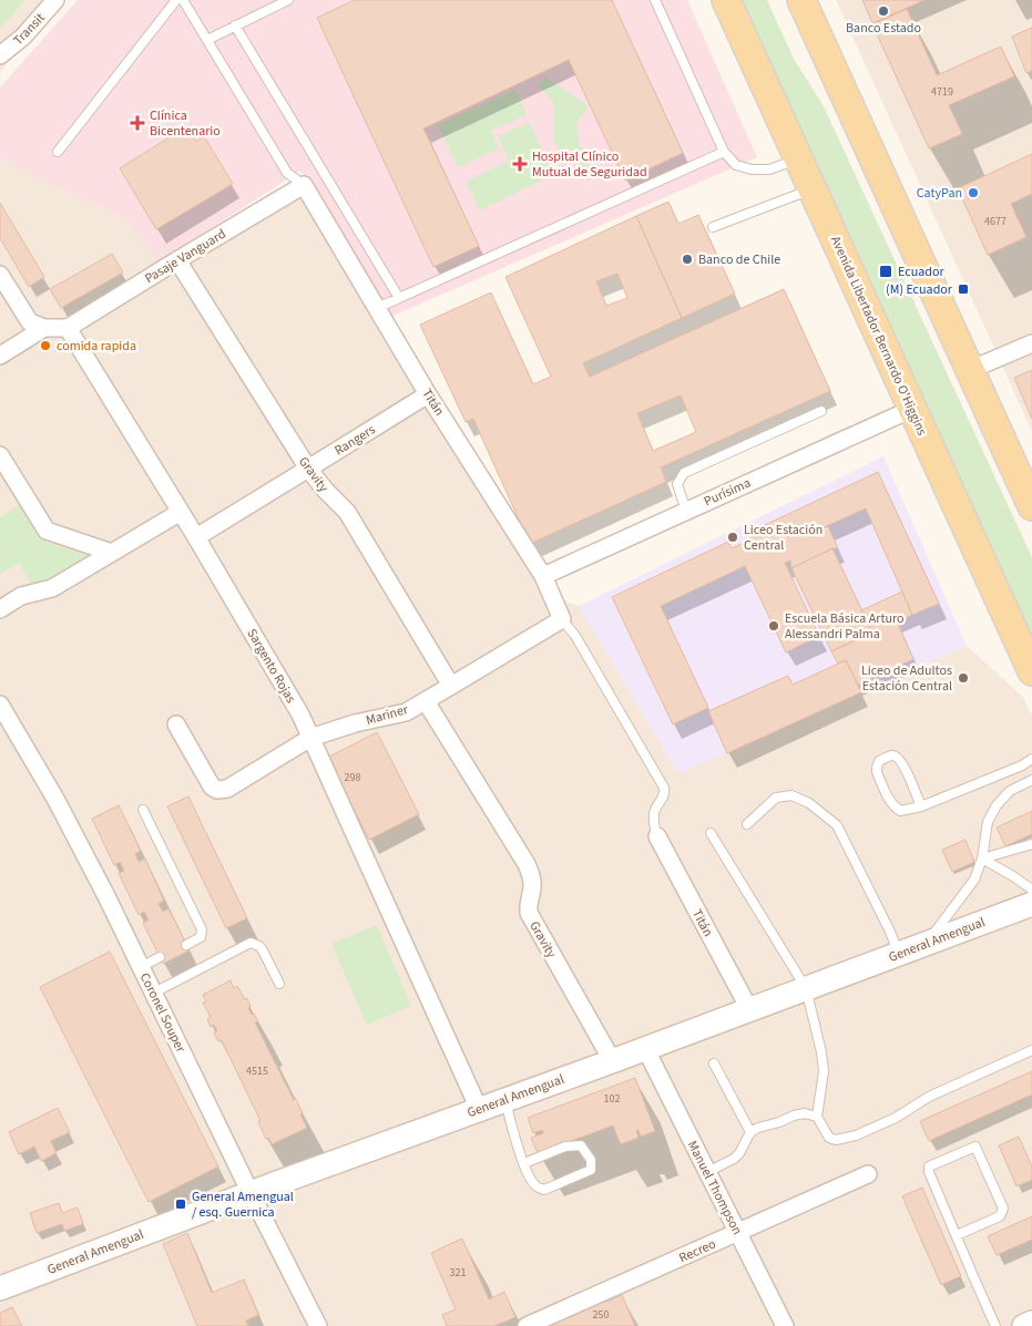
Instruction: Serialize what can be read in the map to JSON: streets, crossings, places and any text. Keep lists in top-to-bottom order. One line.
{"streets":{"main road":["Avenida Libertador Bernardo O'Higgins"],"street":["Transit","Pasaje Vanguard","Titán","Rangers","Gravity","Purísima","Sargento Rojas","Mariner","General Amengual","Coronel Souper","Manuel Thompson","Recreo"]},"crossings":[["Pasaje Vanguard","Titán"],["Pasaje Vanguard","Gravity"],["Pasaje Vanguard","Sargento Rojas"],["Avenida Libertador Bernardo O'Higgins","Purísima"],["Titán","Rangers"],["Titán","Purísima"],["Titán","Mariner"],["Titán","General Amengual"],["Rangers","Gravity"],["Rangers","Sargento Rojas"],["Gravity","Mariner"],["Gravity","General Amengual"],["Sargento Rojas","Mariner"],["Sargento Rojas","General Amengual"],["General Amengual","Coronel Souper"],["General Amengual","Manuel Thompson"],["Manuel Thompson","Recreo"]],"places":{"other":["Banco Estado","CatyPan","Banco de Chile","comida rapida","Liceo Estación Central","Escuela Básica Arturo Alessandri Palma","Liceo de Adultos Estación Central"],"health":["Clínica Bicentenario","Hospital Clínico Mutual de Seguridad"],"transit":["Ecuador","(M) Ecuador","General Amengual / esq. Guernica"]},"house_numbers":["4719","4677","298","4515","102","321","250"]}
